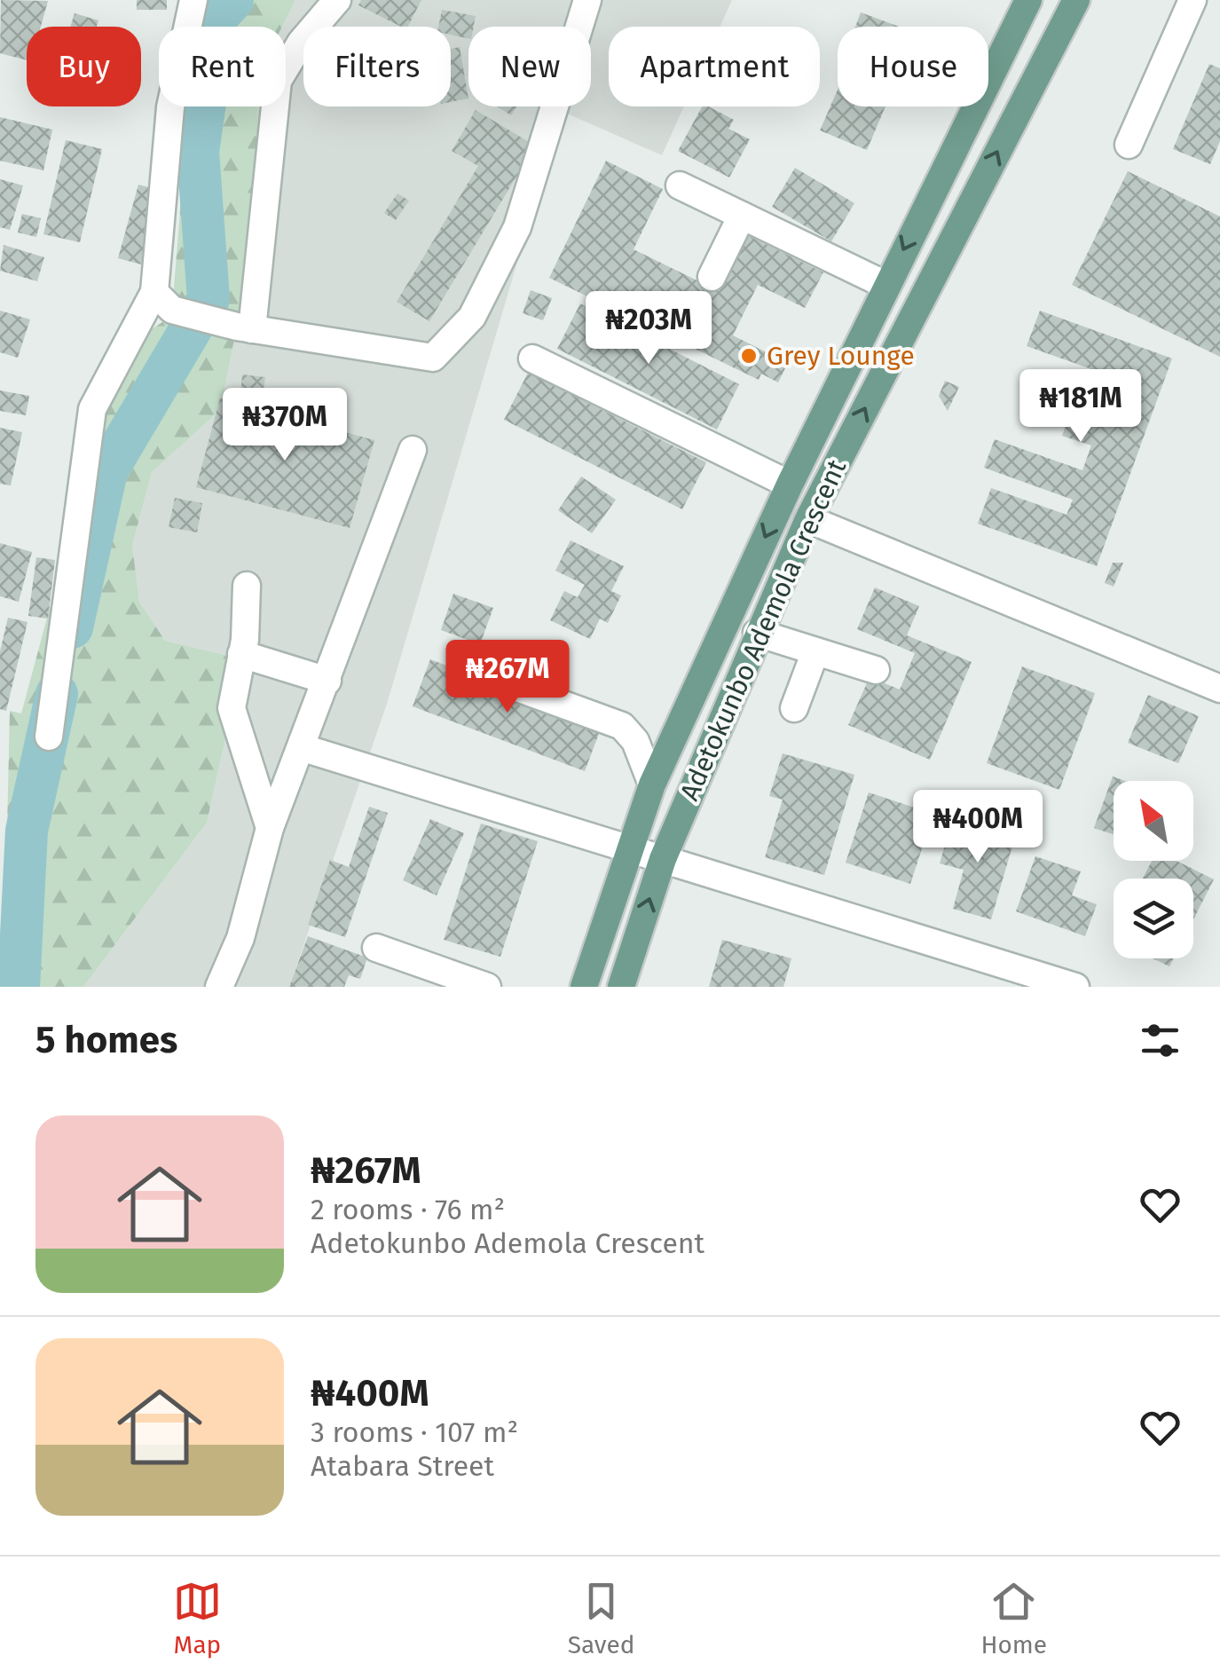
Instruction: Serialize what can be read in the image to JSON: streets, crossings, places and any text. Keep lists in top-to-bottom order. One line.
{"streets":{"main road":["Adetokunbo Ademola Crescent"]},"places":["Grey Lounge"],"north":"top left","page":{"chip":["Buy","Rent","Filters","New","Apartment","House"],"price":["₦203M","₦181M","₦370M","₦267M","₦400M"],"heading":"5 homes","list":[{"name":"₦267M","note":"2 rooms · 76 m² · Adetokunbo Ademola Crescent"},{"name":"₦400M","note":"3 rooms · 107 m² · Atabara Street"}],"tabs":["Map","Saved","Home"]}}
